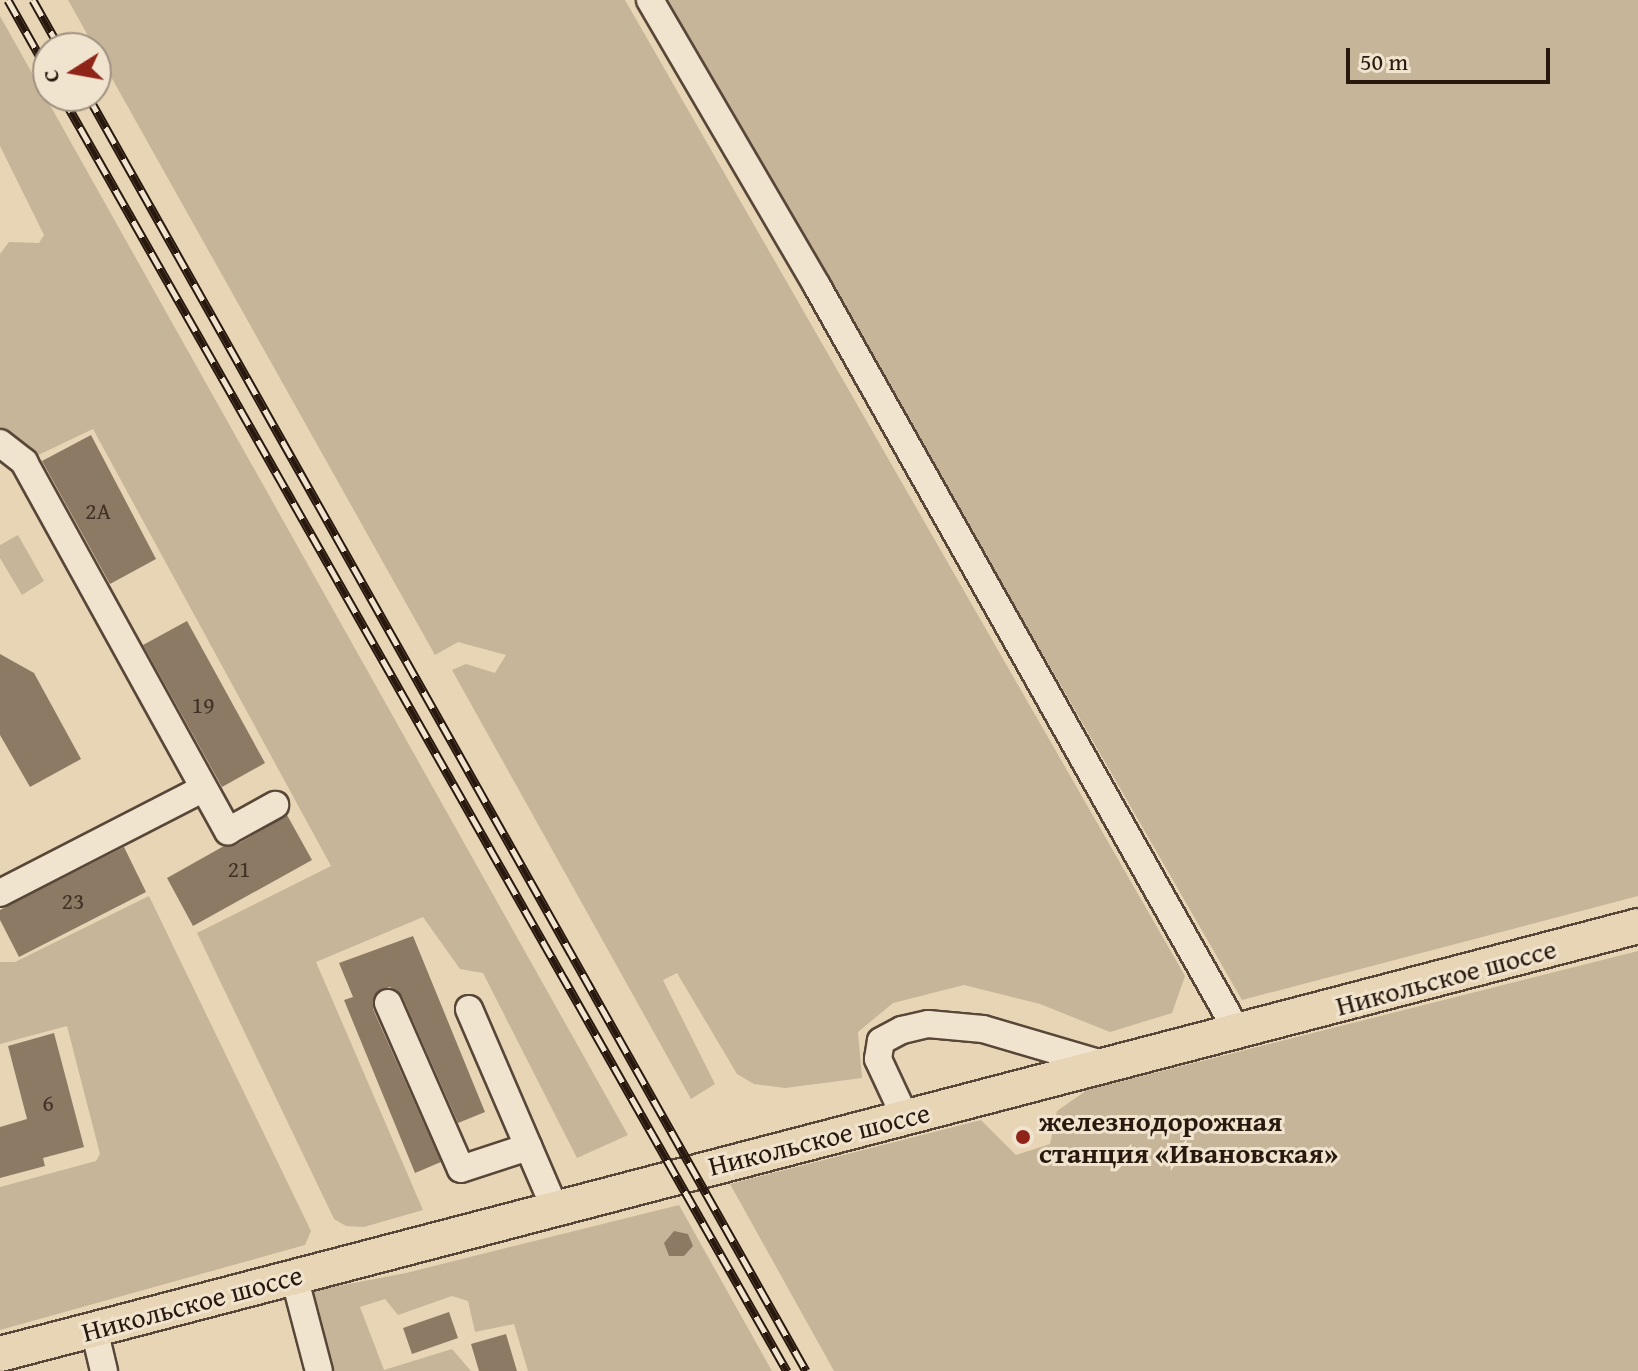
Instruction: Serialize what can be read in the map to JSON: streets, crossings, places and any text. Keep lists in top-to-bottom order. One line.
{"streets":{"main road":["Никольское шоссе"]},"places":["железнодорожная станция «Ивановская»"],"house_numbers":["2А","19","21","23","6"],"scale_bar":"50 m","north":"left"}
